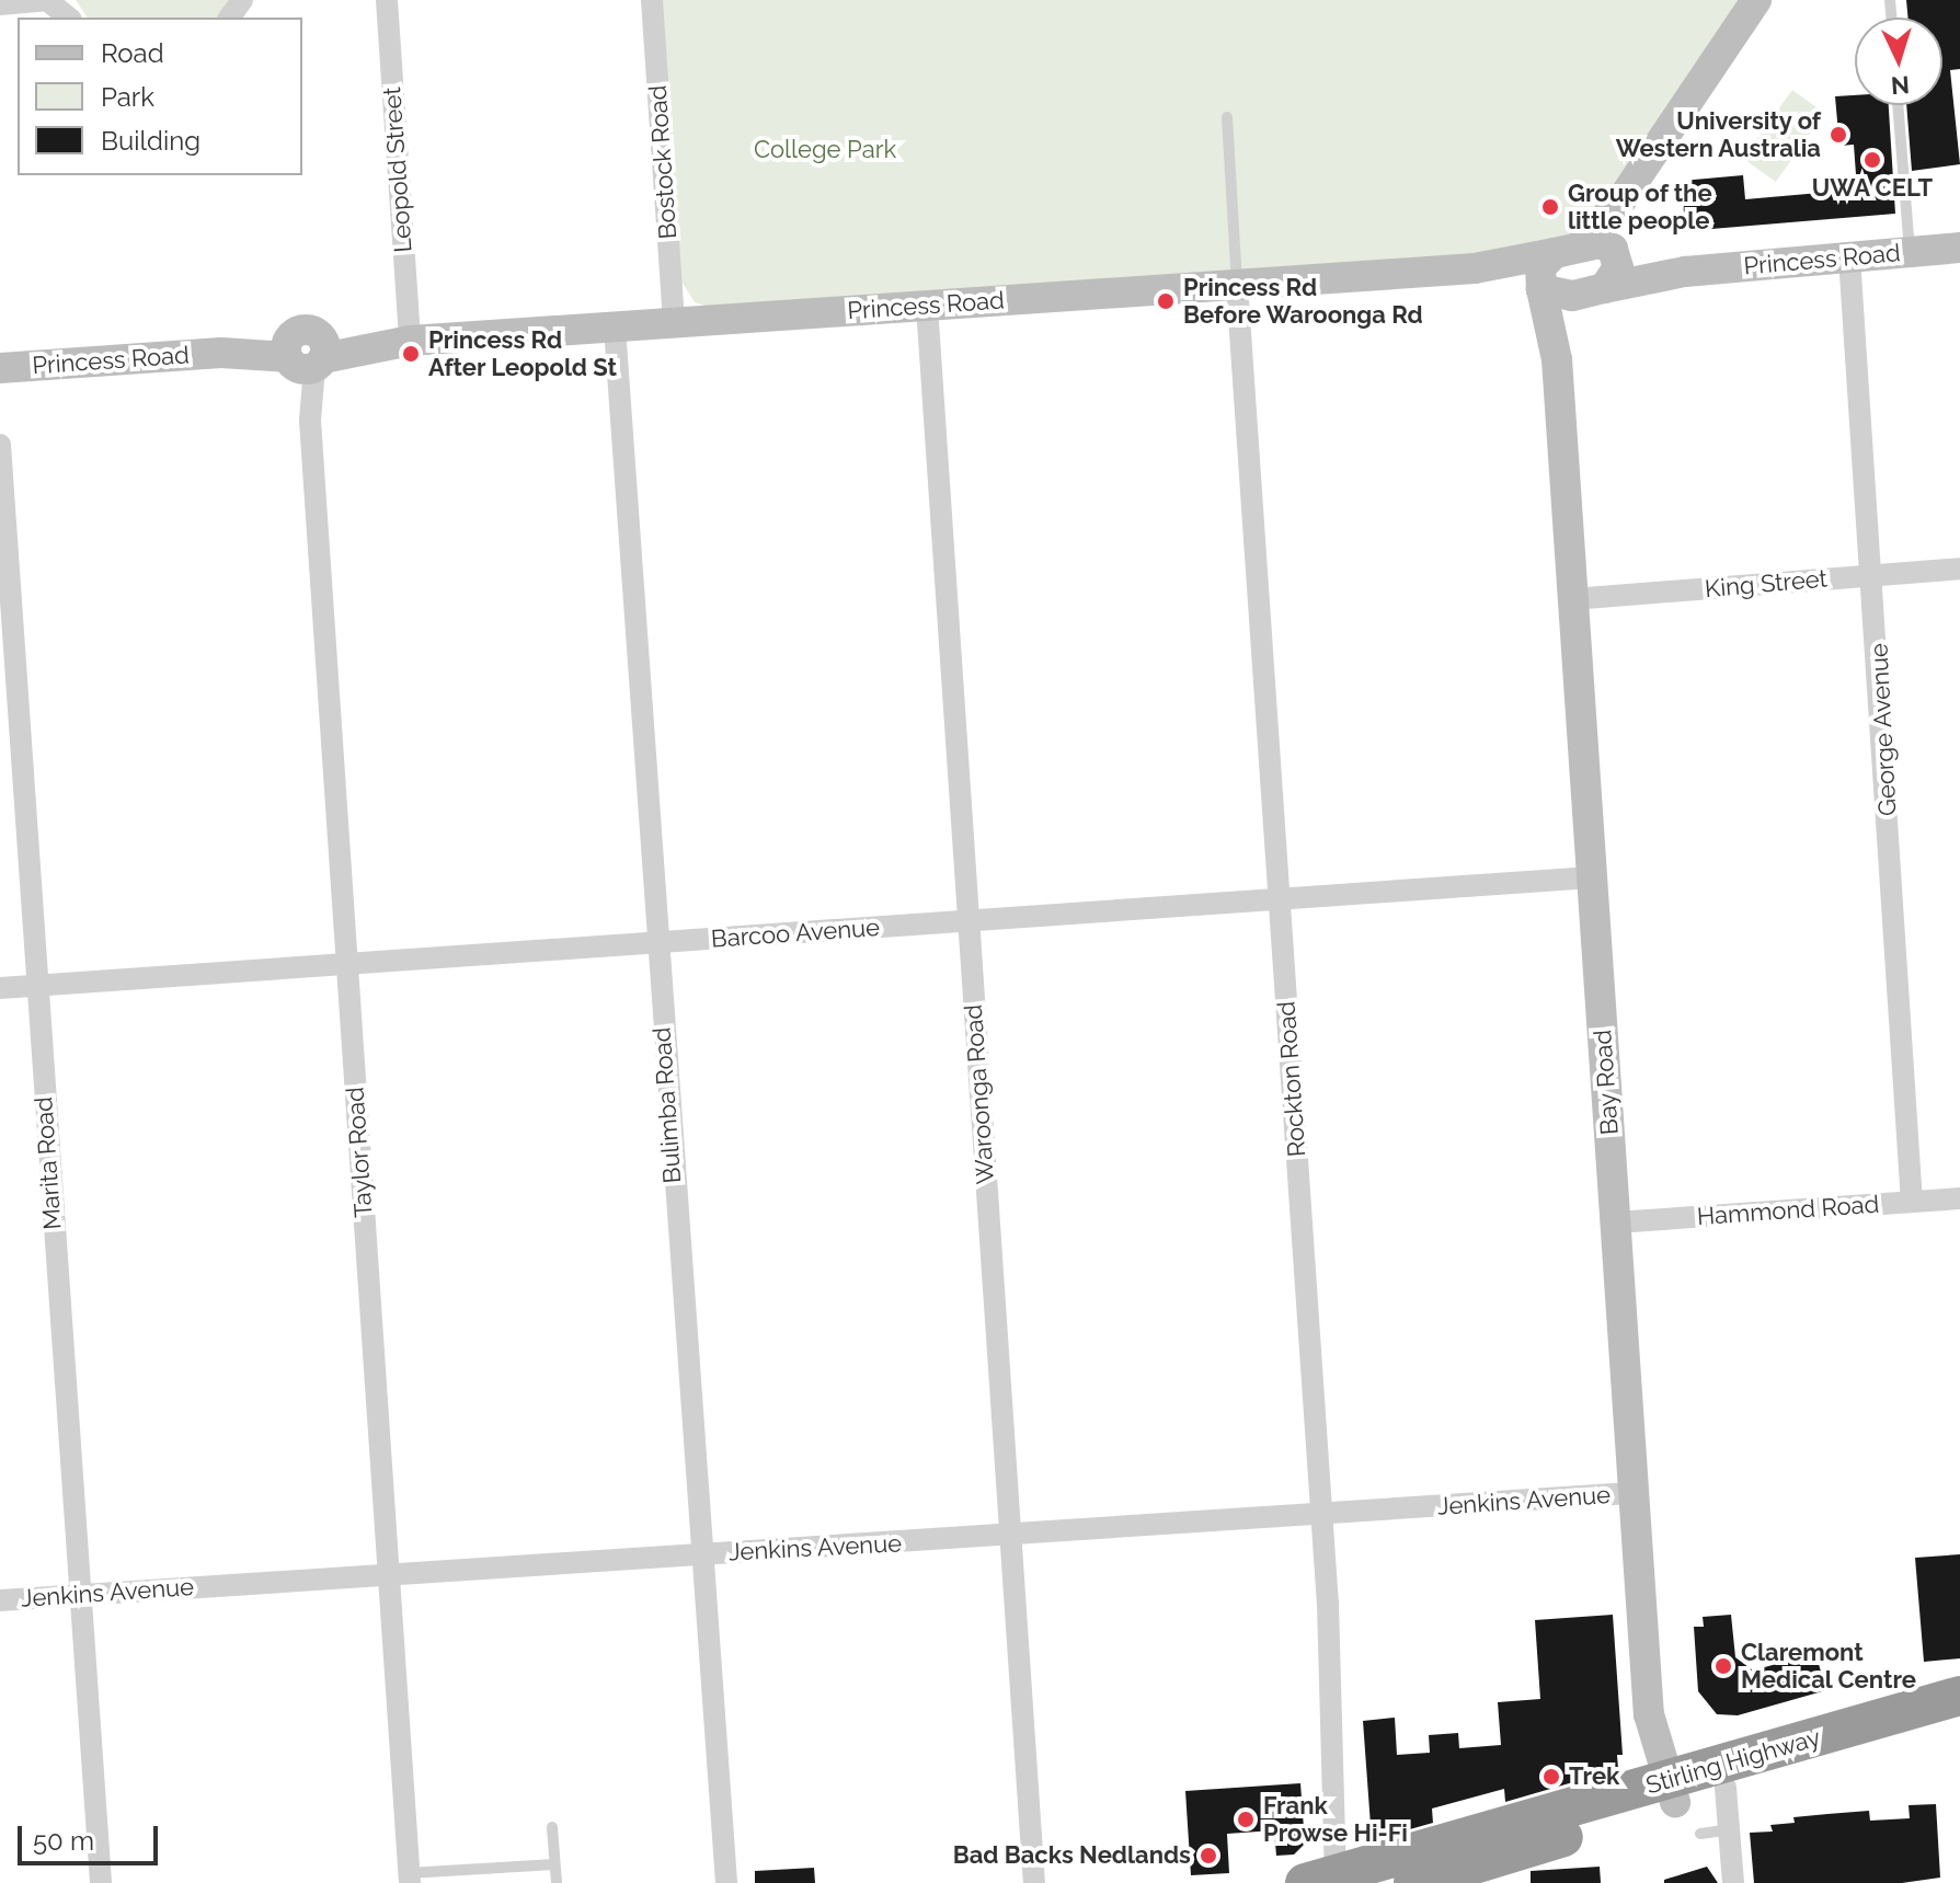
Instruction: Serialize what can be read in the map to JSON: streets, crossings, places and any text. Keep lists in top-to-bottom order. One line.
{"streets":{"highway":["Stirling Highway"],"street":["Bostock Road","Leopold Street","Princess Road","King Street","George Avenue","Barcoo Avenue","Rockton Road","Bay Road","Waroonga Road","Bulimba Road","Taylor Road","Marita Road","Hammond Road","Jenkins Avenue"]},"crossings":[["Bostock Road","Princess Road"],["Leopold Street","Princess Road"],["Princess Road","George Avenue"],["Princess Road","Rockton Road"],["Princess Road","Bay Road"],["Princess Road","Waroonga Road"],["Princess Road","Bulimba Road"],["Princess Road","Taylor Road"],["King Street","George Avenue"],["King Street","Bay Road"],["George Avenue","Hammond Road"],["Barcoo Avenue","Rockton Road"],["Barcoo Avenue","Bay Road"],["Barcoo Avenue","Waroonga Road"],["Barcoo Avenue","Bulimba Road"],["Barcoo Avenue","Taylor Road"],["Barcoo Avenue","Marita Road"],["Rockton Road","Jenkins Avenue"],["Rockton Road","Stirling Highway"],["Bay Road","Hammond Road"],["Bay Road","Jenkins Avenue"],["Bay Road","Stirling Highway"],["Waroonga Road","Jenkins Avenue"],["Bulimba Road","Jenkins Avenue"],["Taylor Road","Jenkins Avenue"],["Marita Road","Jenkins Avenue"]],"parks":["College Park"],"places":["University of Western Australia","UWA CELT","Group of the little people","Princess Rd Before Waroonga Rd","Princess Rd After Leopold St","Claremont Medical Centre","Trek","Frank Prowse Hi-Fi","Bad Backs Nedlands"],"legend":["Road","Park","Building"],"scale_bar":"50 m","north":"bottom"}
